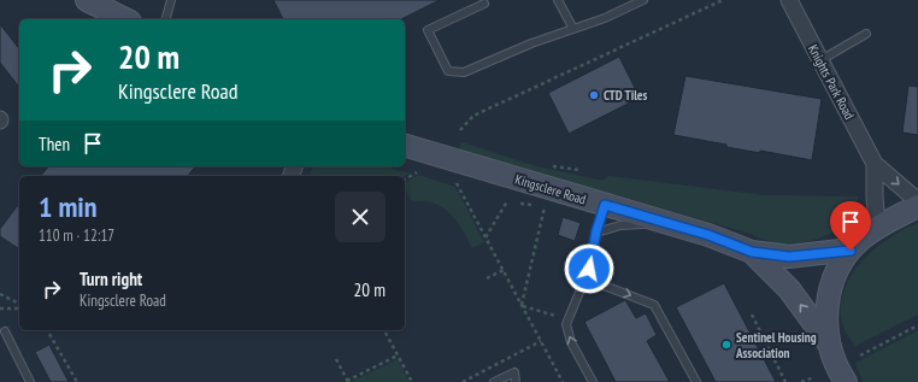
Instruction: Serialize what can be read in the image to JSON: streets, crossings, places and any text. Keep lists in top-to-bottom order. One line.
{"streets":{"street":["Knights Park Road","Kingsclere Road"]},"places":["CTD Tiles","Sentinel Housing Association"],"page":{"turn":["20 m","Kingsclere Road"],"then":"Then","heading":["1 min","110 m · 12:17"],"list":[{"name":"Turn right","note":"Kingsclere Road","value":"20 m"}]}}
